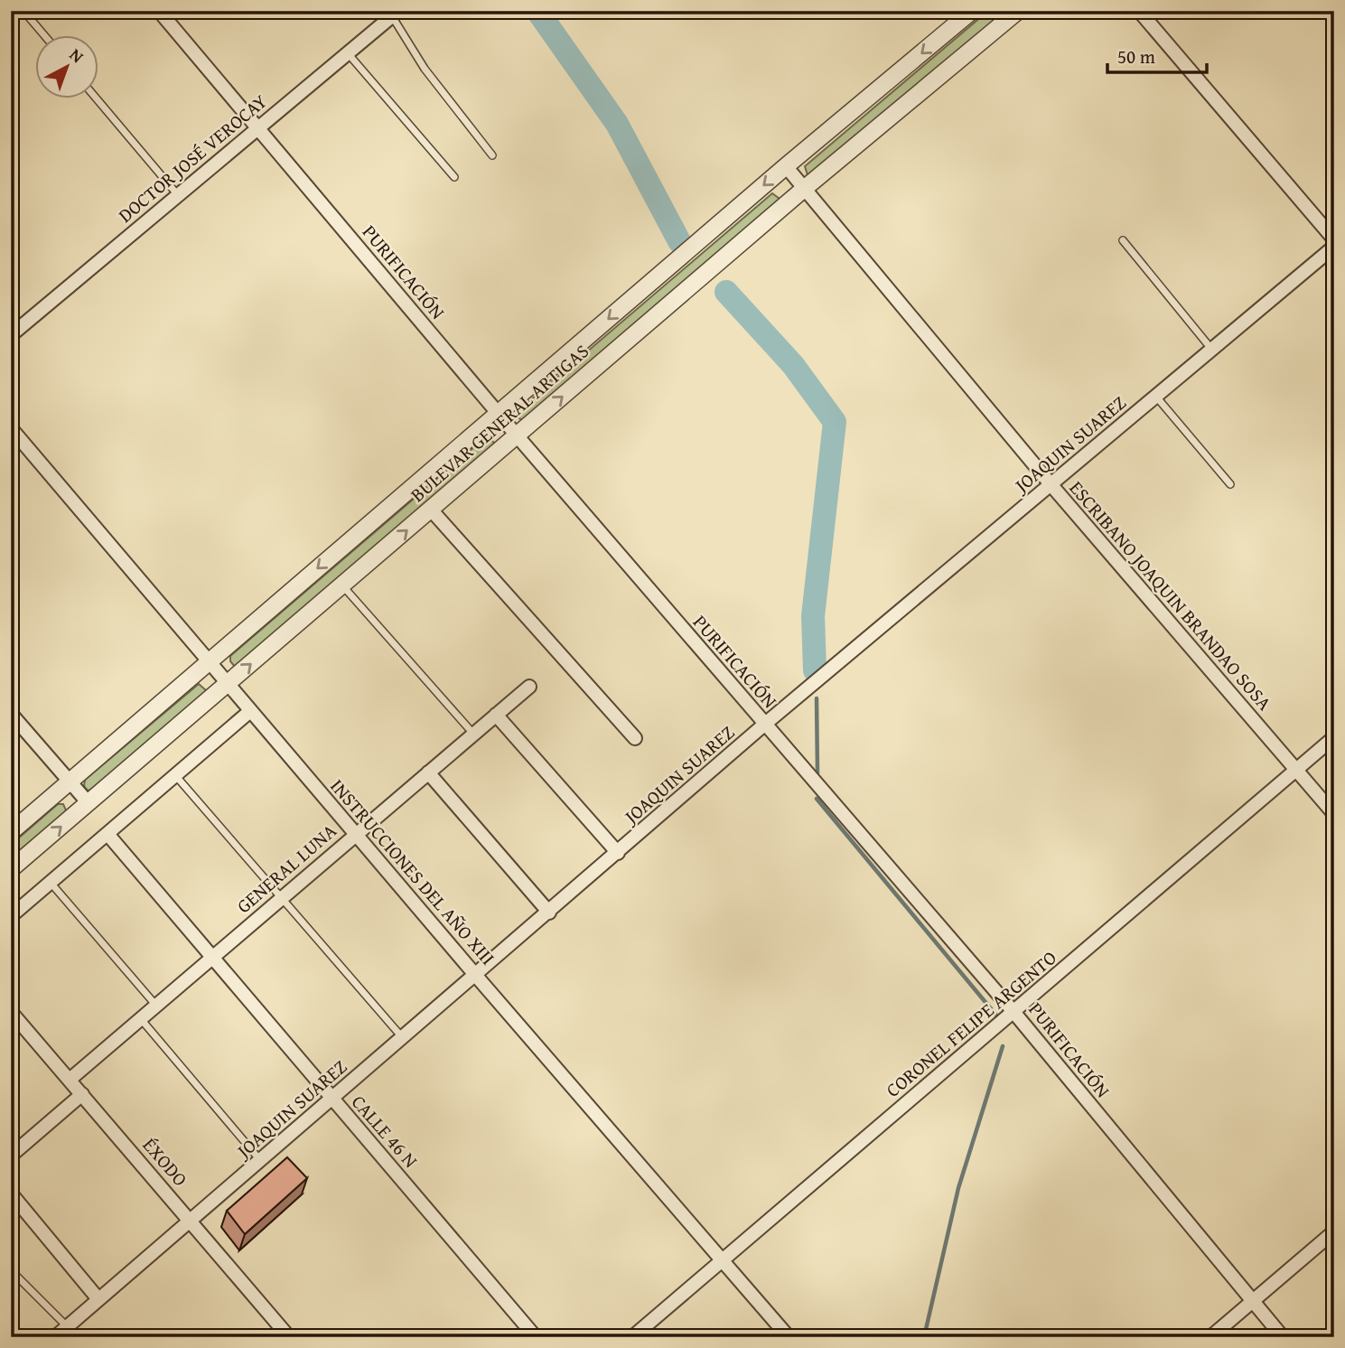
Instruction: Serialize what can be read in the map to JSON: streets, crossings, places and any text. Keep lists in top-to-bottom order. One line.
{"streets":{"street":["DOCTOR JOSÉ VEROCAY","PURIFICACIÓN","BULEVAR GENERAL ARTIGAS","JOAQUIN SUAREZ","ESCRIBANO JOAQUIN BRANDAO SOSA","GENERAL LUNA","INSTRUCCIONES DEL AÑO XIII","CORONEL FELIPE ARGENTO","CALLE 46 N","ÉXODO"]},"crossings":[["DOCTOR JOSÉ VEROCAY","PURIFICACIÓN"],["PURIFICACIÓN","BULEVAR GENERAL ARTIGAS"],["PURIFICACIÓN","JOAQUIN SUAREZ"],["PURIFICACIÓN","CORONEL FELIPE ARGENTO"],["BULEVAR GENERAL ARTIGAS","ESCRIBANO JOAQUIN BRANDAO SOSA"],["BULEVAR GENERAL ARTIGAS","INSTRUCCIONES DEL AÑO XIII"],["JOAQUIN SUAREZ","ESCRIBANO JOAQUIN BRANDAO SOSA"],["JOAQUIN SUAREZ","INSTRUCCIONES DEL AÑO XIII"],["JOAQUIN SUAREZ","CALLE 46 N"],["JOAQUIN SUAREZ","ÉXODO"],["ESCRIBANO JOAQUIN BRANDAO SOSA","CORONEL FELIPE ARGENTO"],["GENERAL LUNA","INSTRUCCIONES DEL AÑO XIII"],["GENERAL LUNA","CALLE 46 N"],["GENERAL LUNA","ÉXODO"],["INSTRUCCIONES DEL AÑO XIII","CORONEL FELIPE ARGENTO"]],"scale_bar":"50 m","north":"top right"}
